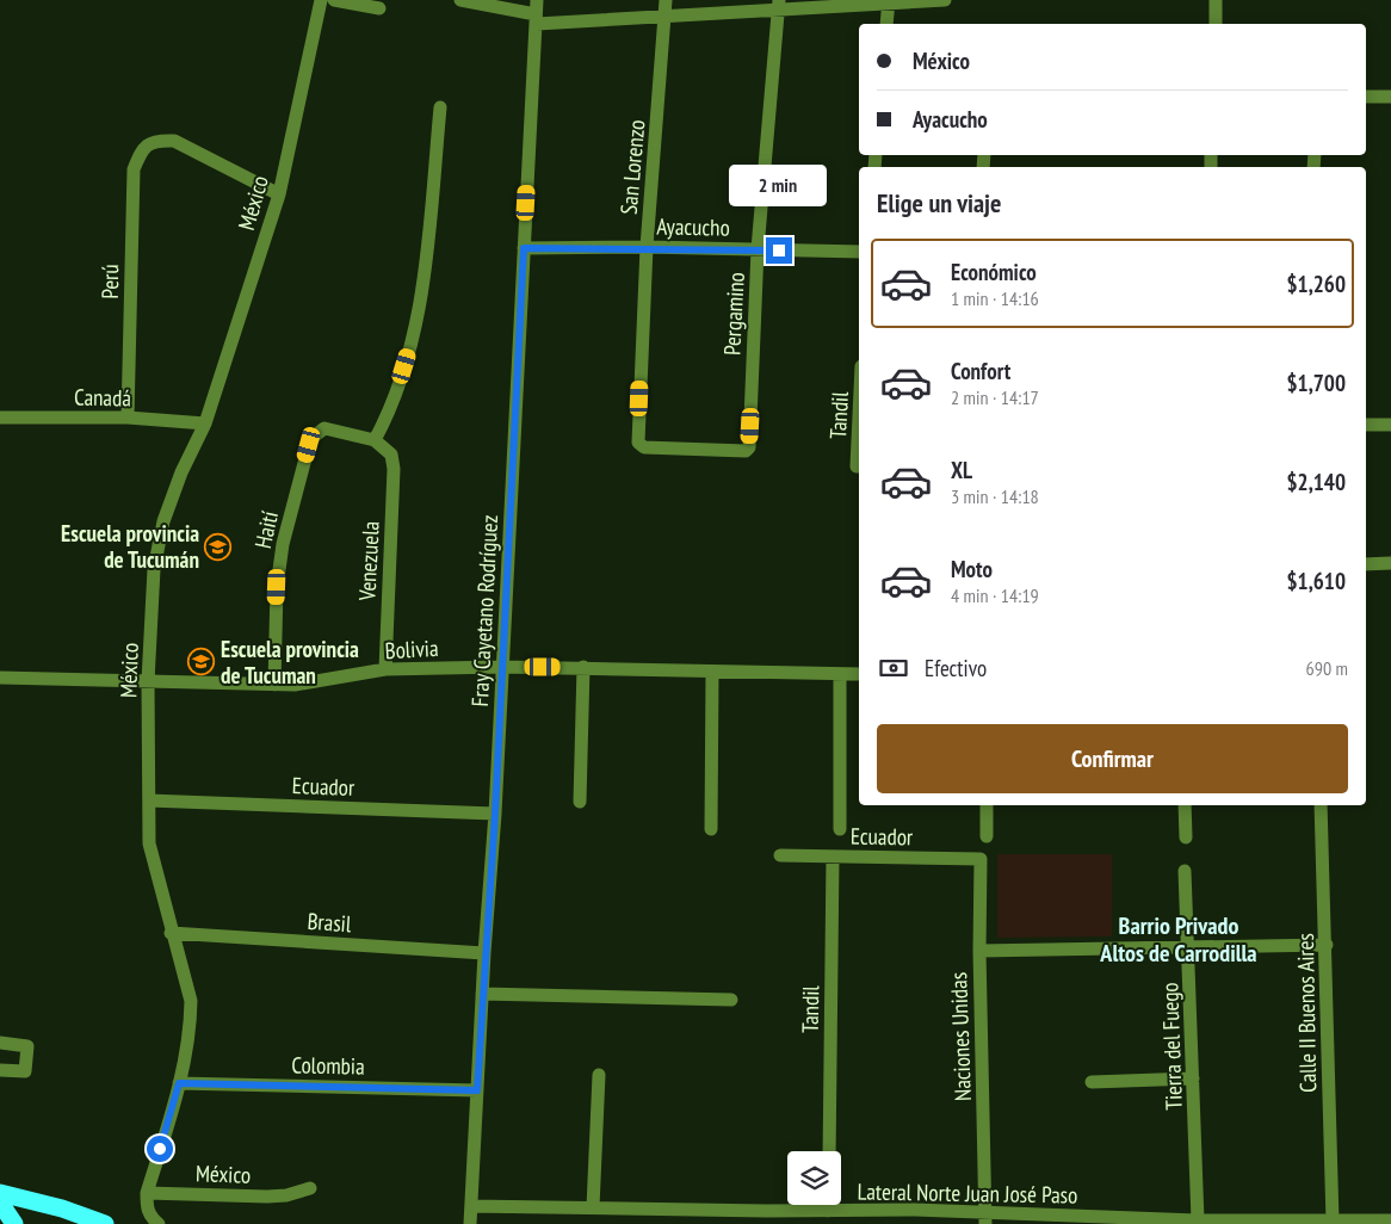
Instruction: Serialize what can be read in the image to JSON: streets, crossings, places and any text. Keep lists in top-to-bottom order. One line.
{"streets":{"street":["San Lorenzo","México","Ayacucho","Perú","Pergamino","Canadá","Tandil","Haití","Venezuela","Fray Cayetano Rodríguez","Bolivia","Ecuador","Brasil","Calle II Buenos Aires","Naciones Unidas","Tierra del Fuego","Colombia","Lateral Norte Juan José Paso"]},"crossings":[["San Lorenzo","Ayacucho"],["San Lorenzo","Pergamino"],["México","Perú"],["México","Canadá"],["México","Bolivia"],["México","Ecuador"],["México","Brasil"],["México","Colombia"],["Ayacucho","Pergamino"],["Ayacucho","Fray Cayetano Rodríguez"],["Perú","Canadá"],["Tandil","Ecuador"],["Haití","Venezuela"],["Haití","Bolivia"],["Venezuela","Bolivia"],["Fray Cayetano Rodríguez","Bolivia"],["Fray Cayetano Rodríguez","Ecuador"],["Fray Cayetano Rodríguez","Brasil"],["Fray Cayetano Rodríguez","Colombia"],["Fray Cayetano Rodríguez","Lateral Norte Juan José Paso"],["Ecuador","Naciones Unidas"],["Calle II Buenos Aires","Lateral Norte Juan José Paso"],["Naciones Unidas","Lateral Norte Juan José Paso"],["Tierra del Fuego","Lateral Norte Juan José Paso"]],"districts":["Barrio Privado Altos de Carrodilla"],"places":{"school or university":["Escuela provincia de Tucumán","Escuela provincia de Tucuman"]},"page":{"banner":["México","Ayacucho"],"bubble":"2 min","heading":"Elige un viaje","list":[{"name":"Económico","note":"1 min · 14:16","value":"$1,260"},{"name":"Confort","note":"2 min · 14:17","value":"$1,700"},{"name":"XL","note":"3 min · 14:18","value":"$2,140"},{"name":"Moto","note":"4 min · 14:19","value":"$1,610"}],"pay":["Efectivo","690 m"],"buttons":"Confirmar"}}
